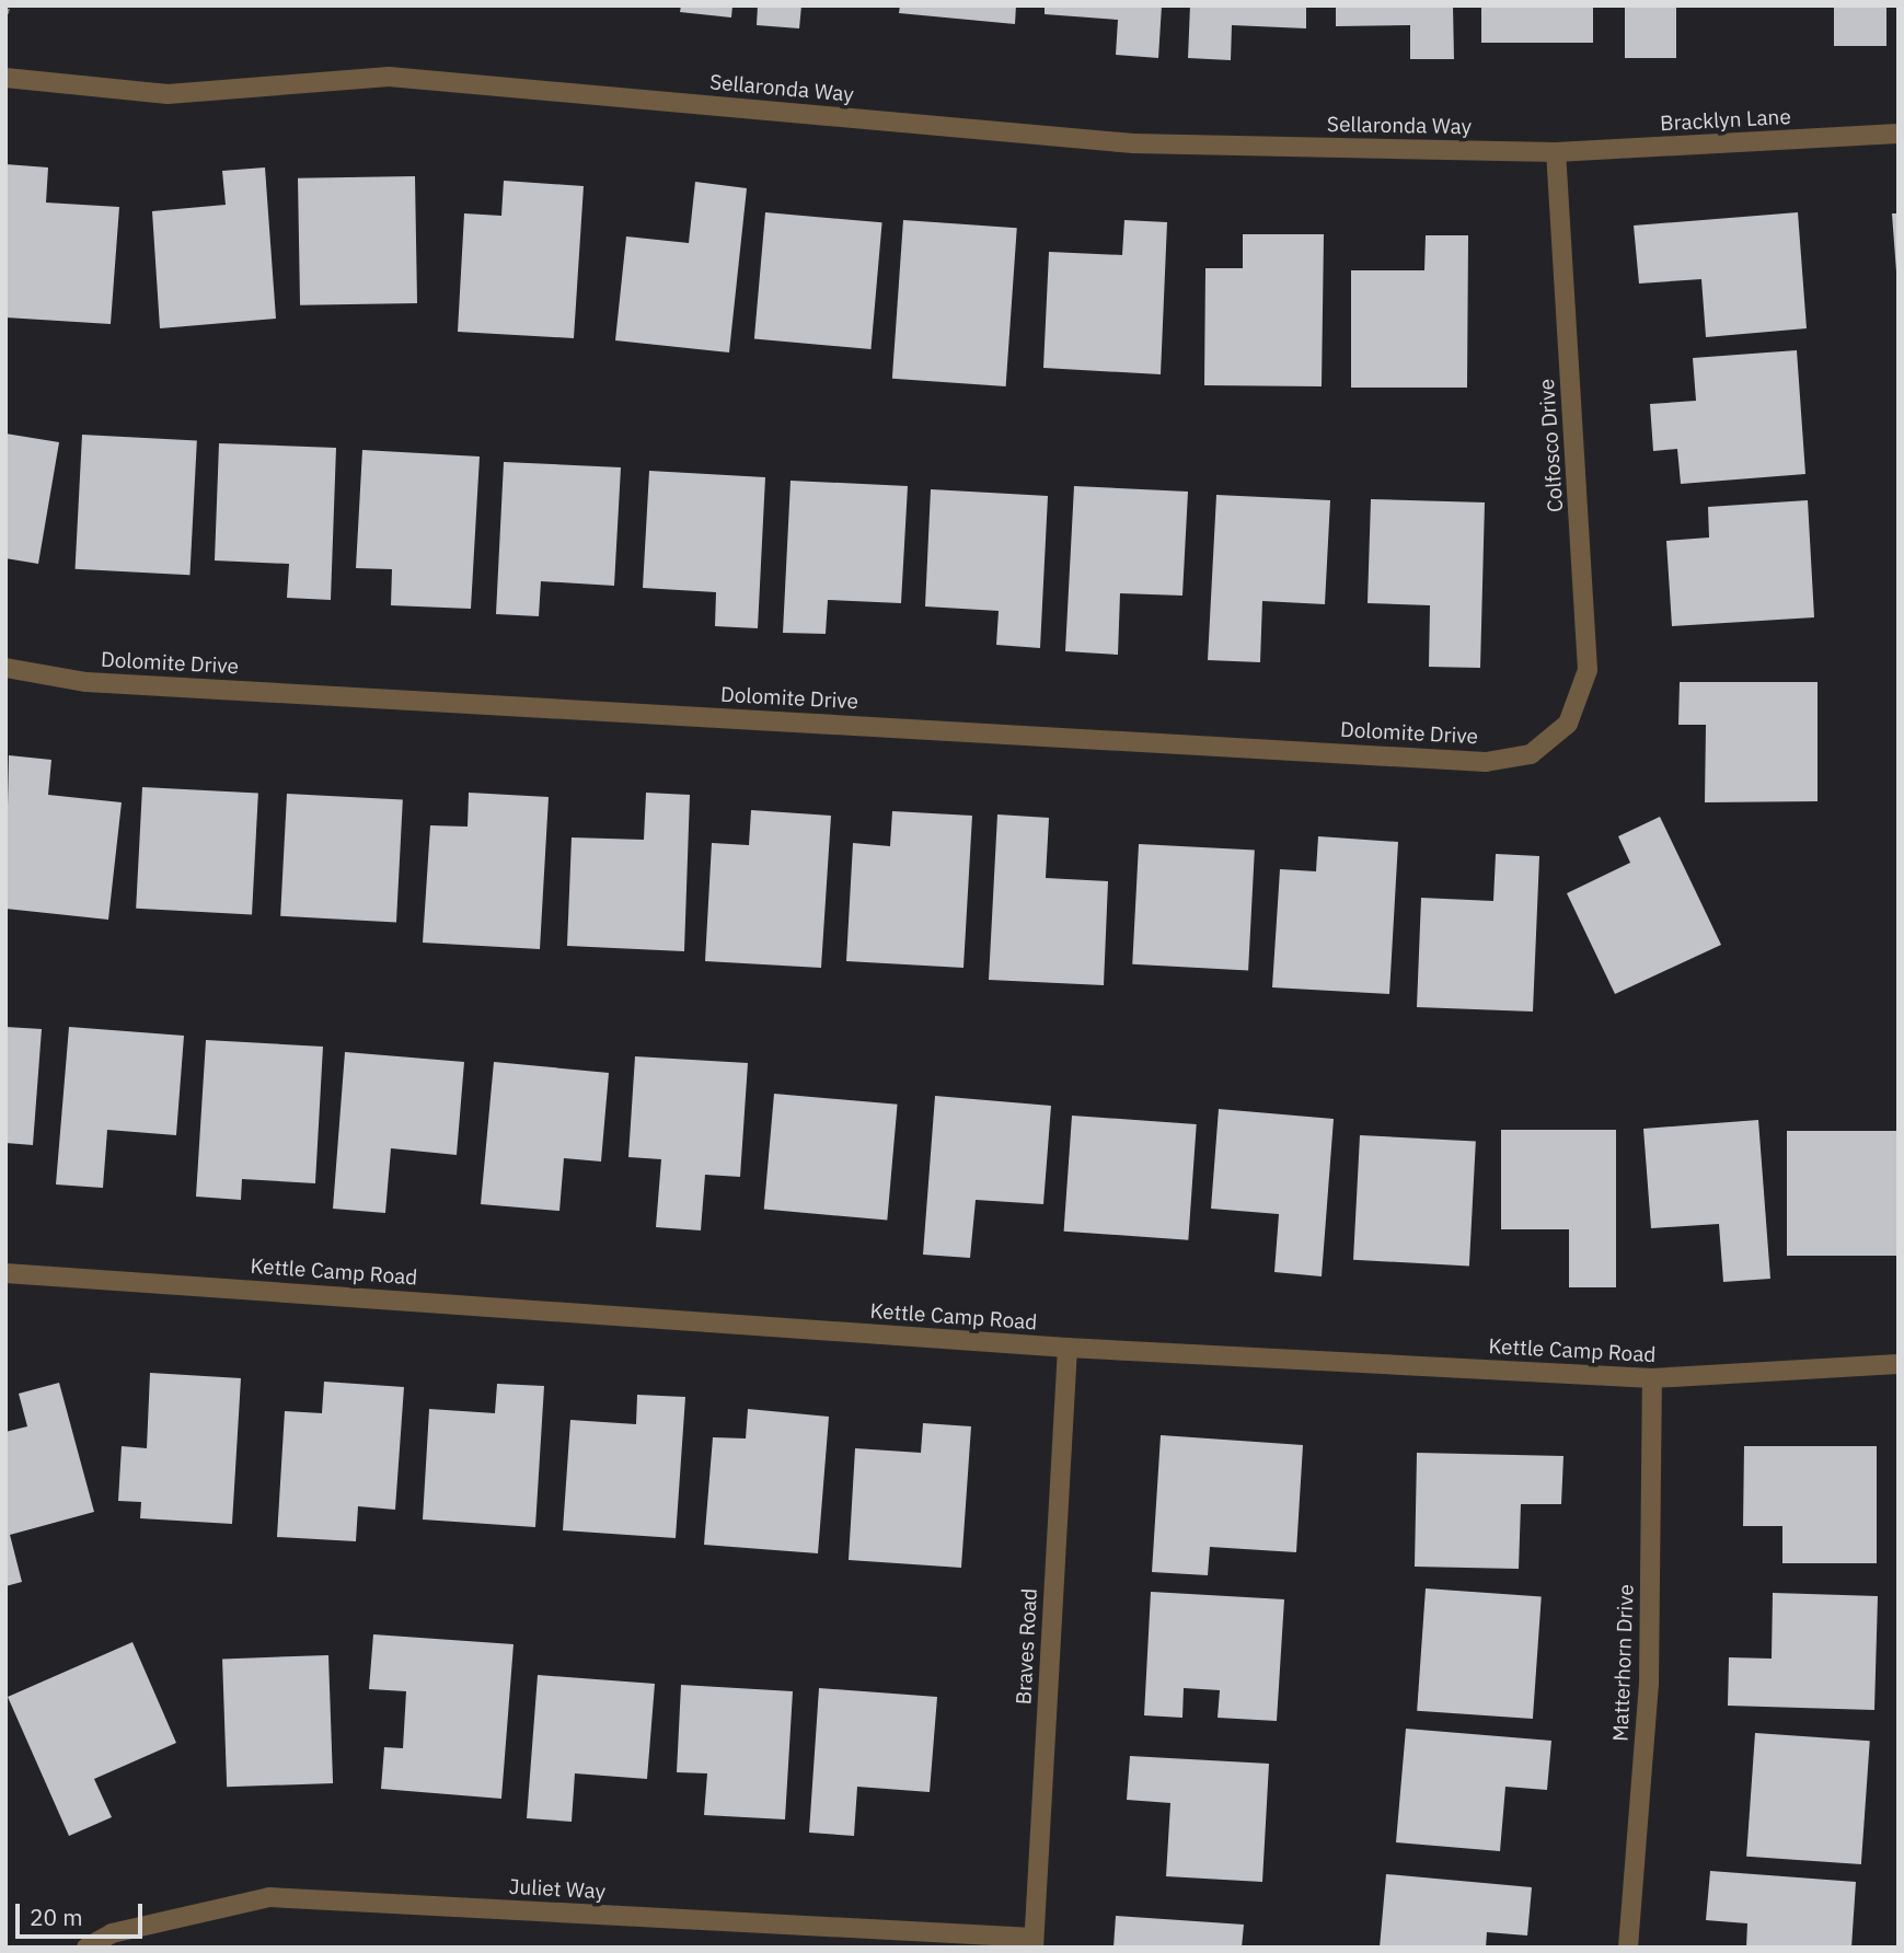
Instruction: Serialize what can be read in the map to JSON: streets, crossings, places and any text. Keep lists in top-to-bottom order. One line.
{"streets":{"street":["Sellaronda Way","Bracklyn Lane","Colfosco Drive","Dolomite Drive","Kettle Camp Road","Braves Road","Matterhorn Drive","Juliet Way"]},"crossings":[["Sellaronda Way","Bracklyn Lane"],["Sellaronda Way","Colfosco Drive"],["Bracklyn Lane","Colfosco Drive"],["Colfosco Drive","Dolomite Drive"],["Kettle Camp Road","Braves Road"],["Kettle Camp Road","Matterhorn Drive"],["Braves Road","Juliet Way"]],"scale_bar":"20 m"}
